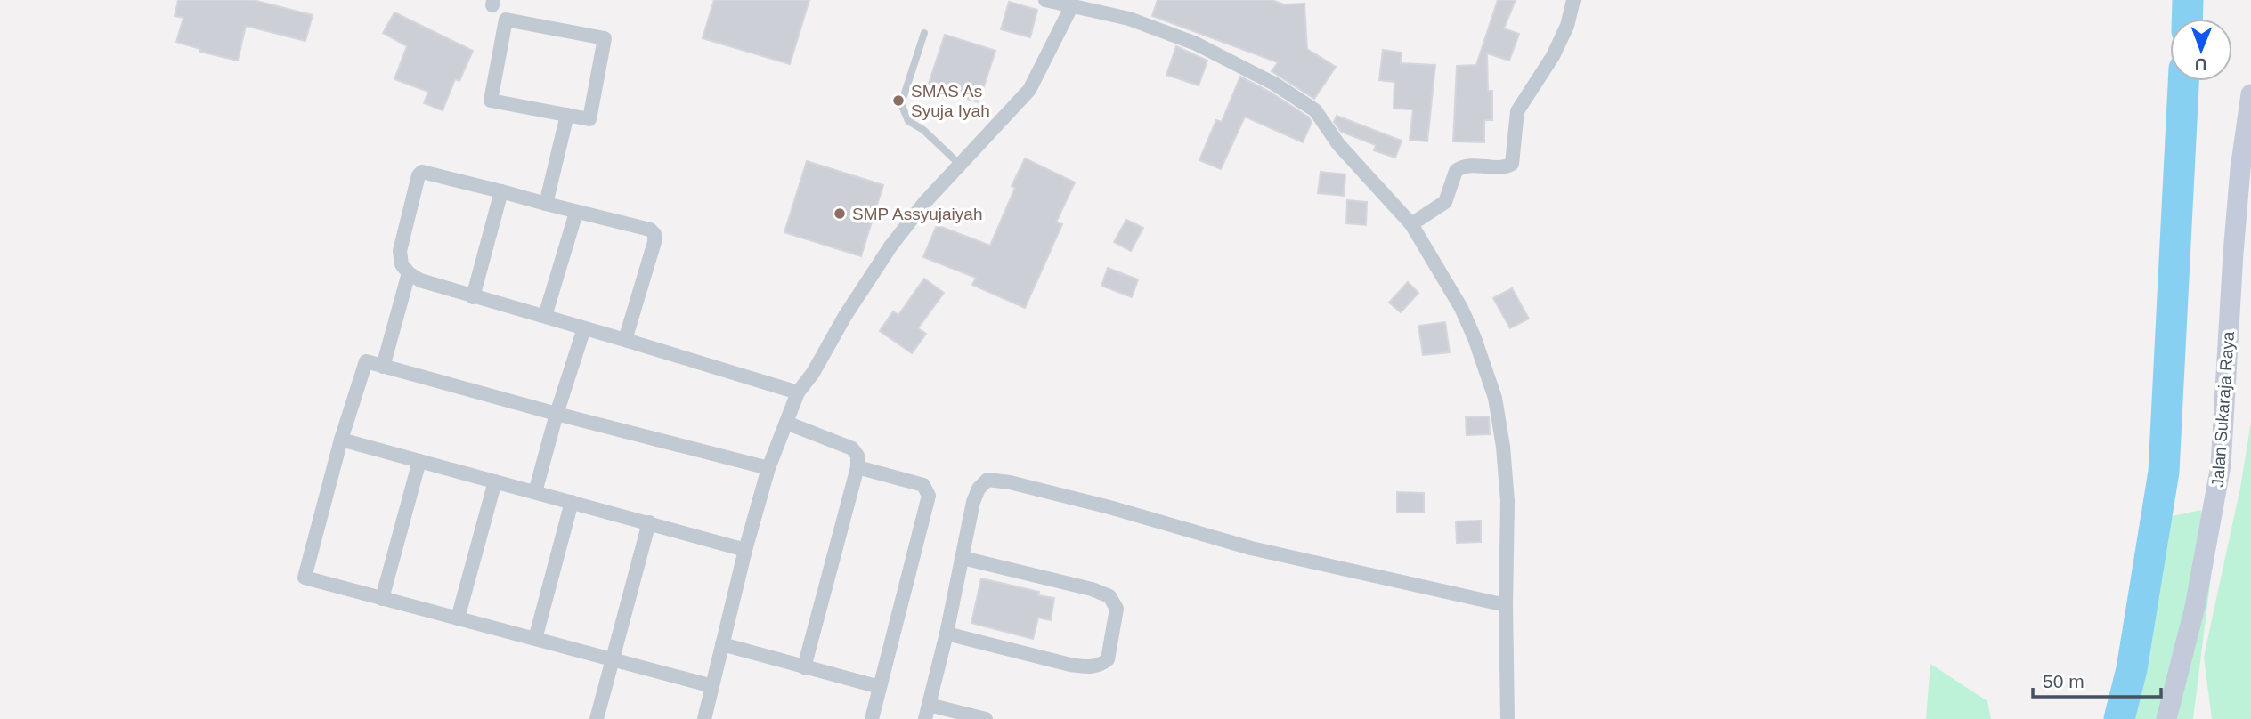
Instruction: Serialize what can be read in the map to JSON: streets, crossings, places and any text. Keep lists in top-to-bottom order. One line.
{"streets":{"street":["Jalan Sukaraja Raya"]},"places":["SMAS As Syuja Iyah","SMP Assyujaiyah"],"scale_bar":"50 m","north":"bottom"}
